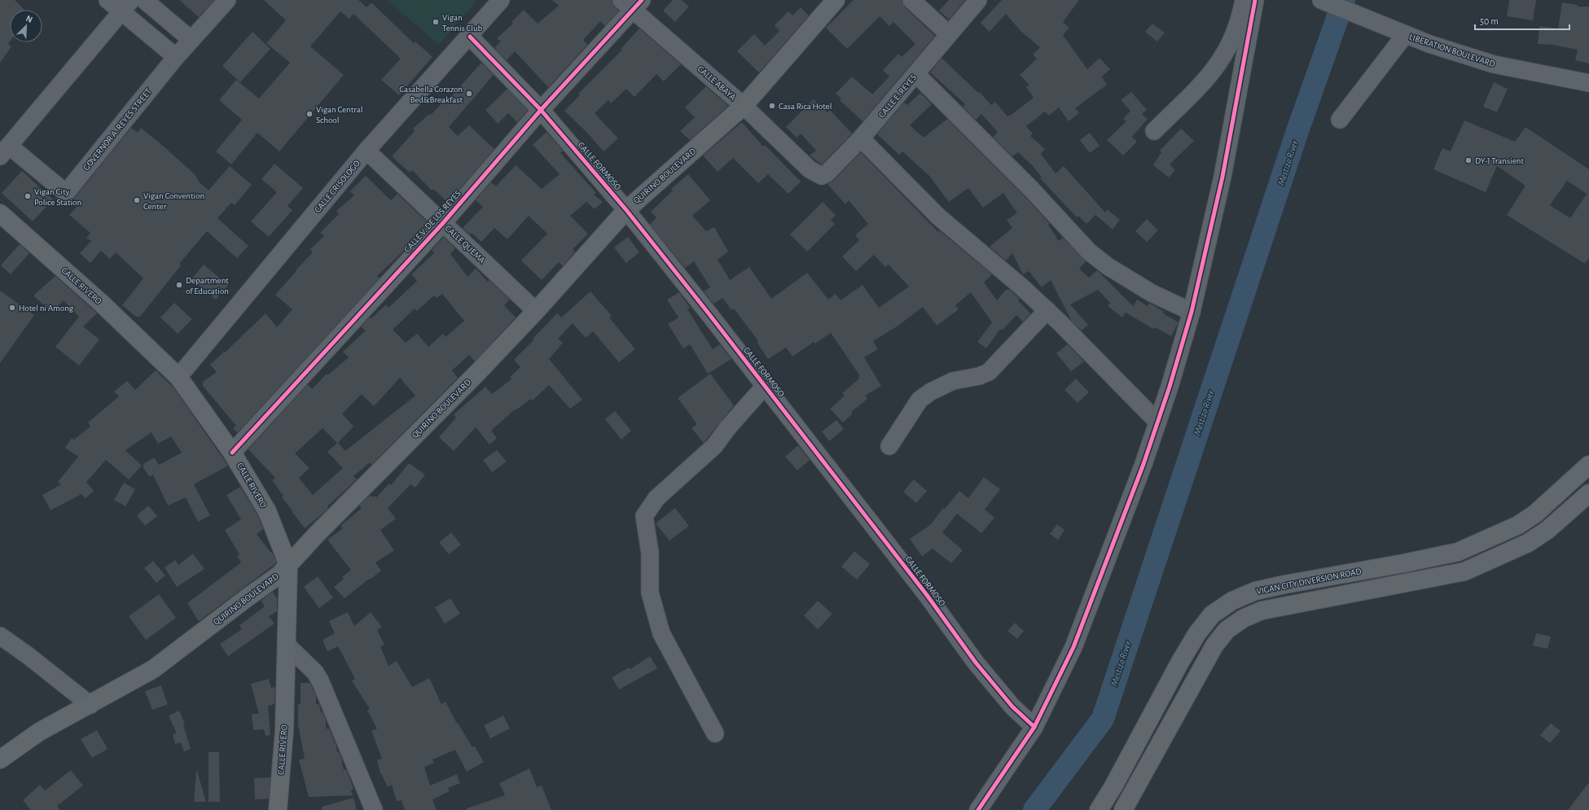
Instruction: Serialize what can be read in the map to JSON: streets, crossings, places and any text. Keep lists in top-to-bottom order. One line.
{"streets":{"main road":["QUIRINO BOULEVARD","CALLE RIVERO","VIGAN CITY DIVERSION ROAD"],"street":["LIBERATION BOULEVARD","CALLE ABAYA","CALLE E. REYES","GOVERNOR A. REYES STREET","CALLE FORMOSO","CALLE CRISOLOGO","CALLE V. DE LOS REYES","CALLE QUEMA"]},"crossings":[["CALLE ABAYA","CALLE E. REYES"],["CALLE ABAYA","QUIRINO BOULEVARD"],["CALLE ABAYA","CALLE V. DE LOS REYES"],["CALLE FORMOSO","QUIRINO BOULEVARD"],["CALLE FORMOSO","CALLE CRISOLOGO"],["CALLE FORMOSO","CALLE V. DE LOS REYES"],["QUIRINO BOULEVARD","CALLE QUEMA"],["QUIRINO BOULEVARD","CALLE RIVERO"],["CALLE CRISOLOGO","CALLE QUEMA"],["CALLE CRISOLOGO","CALLE RIVERO"],["CALLE V. DE LOS REYES","CALLE QUEMA"],["CALLE V. DE LOS REYES","CALLE RIVERO"]],"water":["Mestizo River"],"places":["Vigan Tennis Club","Casabella Corazon Bed&Breakfast","Casa Rica Hotel","Vigan Central School","DY-J Transient","Vigan City Police Station","Vigan Convention Center","Department of Education","Hotel ni Among"],"scale_bar":"50 m","north":"top right"}
